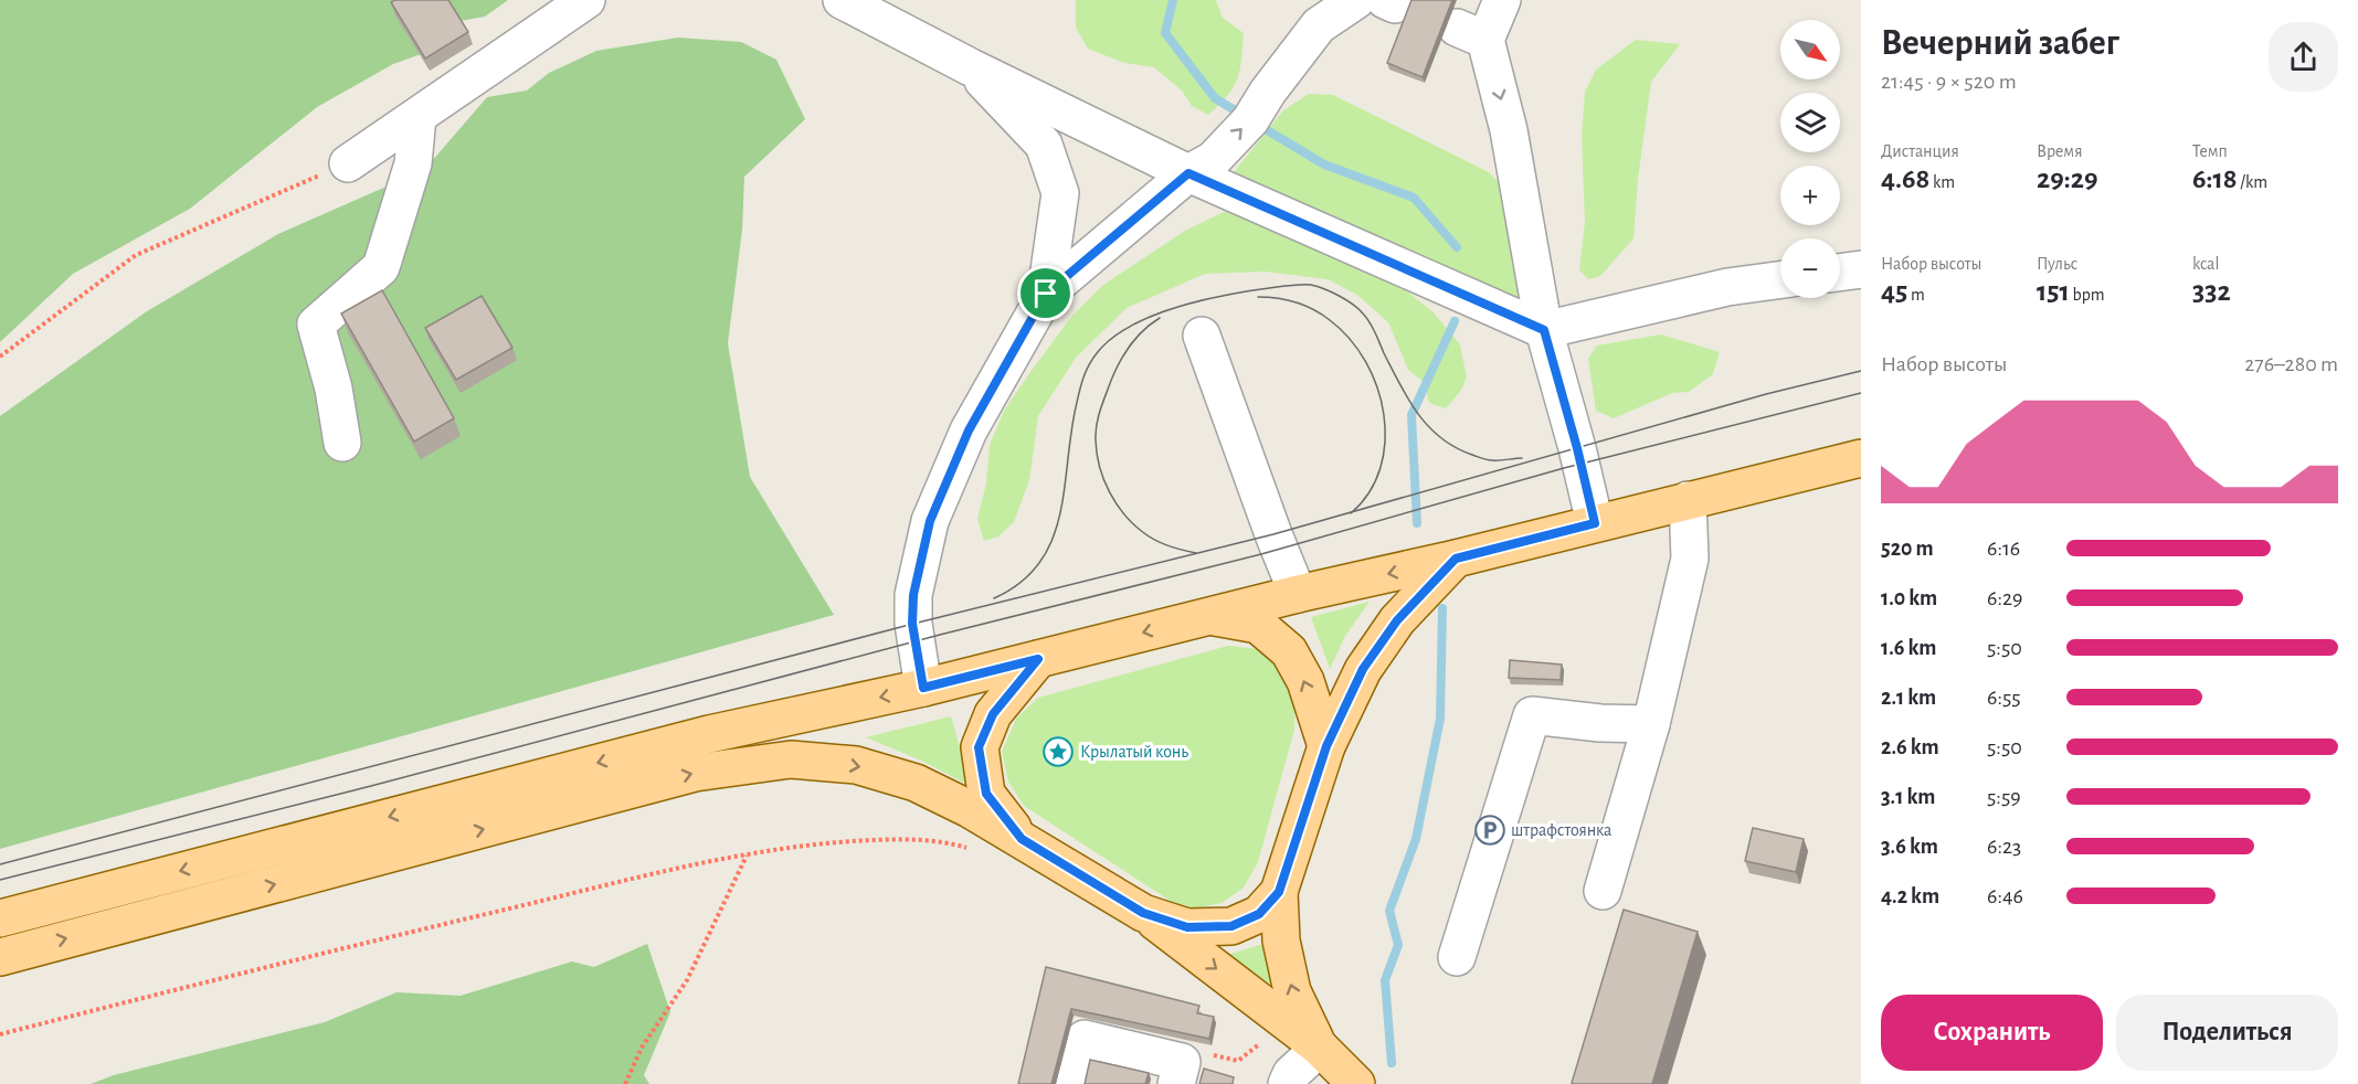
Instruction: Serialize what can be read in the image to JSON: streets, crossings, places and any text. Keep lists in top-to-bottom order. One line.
{"places":{"place":["Крылатый конь"],"parking":["штрафстоянка"]},"north":"bottom right","page":{"heading":["Вечерний забег","21:45 · 9 × 520 m"],"map_buttons":["+","−"],"stats":[["Дистанция","4.68 km"],["Время","29:29"],["Темп","6:18 /km"],["Набор высоты","45 m"],["Пульс","151 bpm"],["kcal","332"]],"chart":["Набор высоты","276–280 m"],"list":[{"name":"520 m","note":"6:16"},{"name":"1.0 km","note":"6:29"},{"name":"1.6 km","note":"5:50"},{"name":"2.1 km","note":"6:55"},{"name":"2.6 km","note":"5:50"},{"name":"3.1 km","note":"5:59"},{"name":"3.6 km","note":"6:23"},{"name":"4.2 km","note":"6:46"}],"buttons":["Сохранить","Поделиться"]}}
